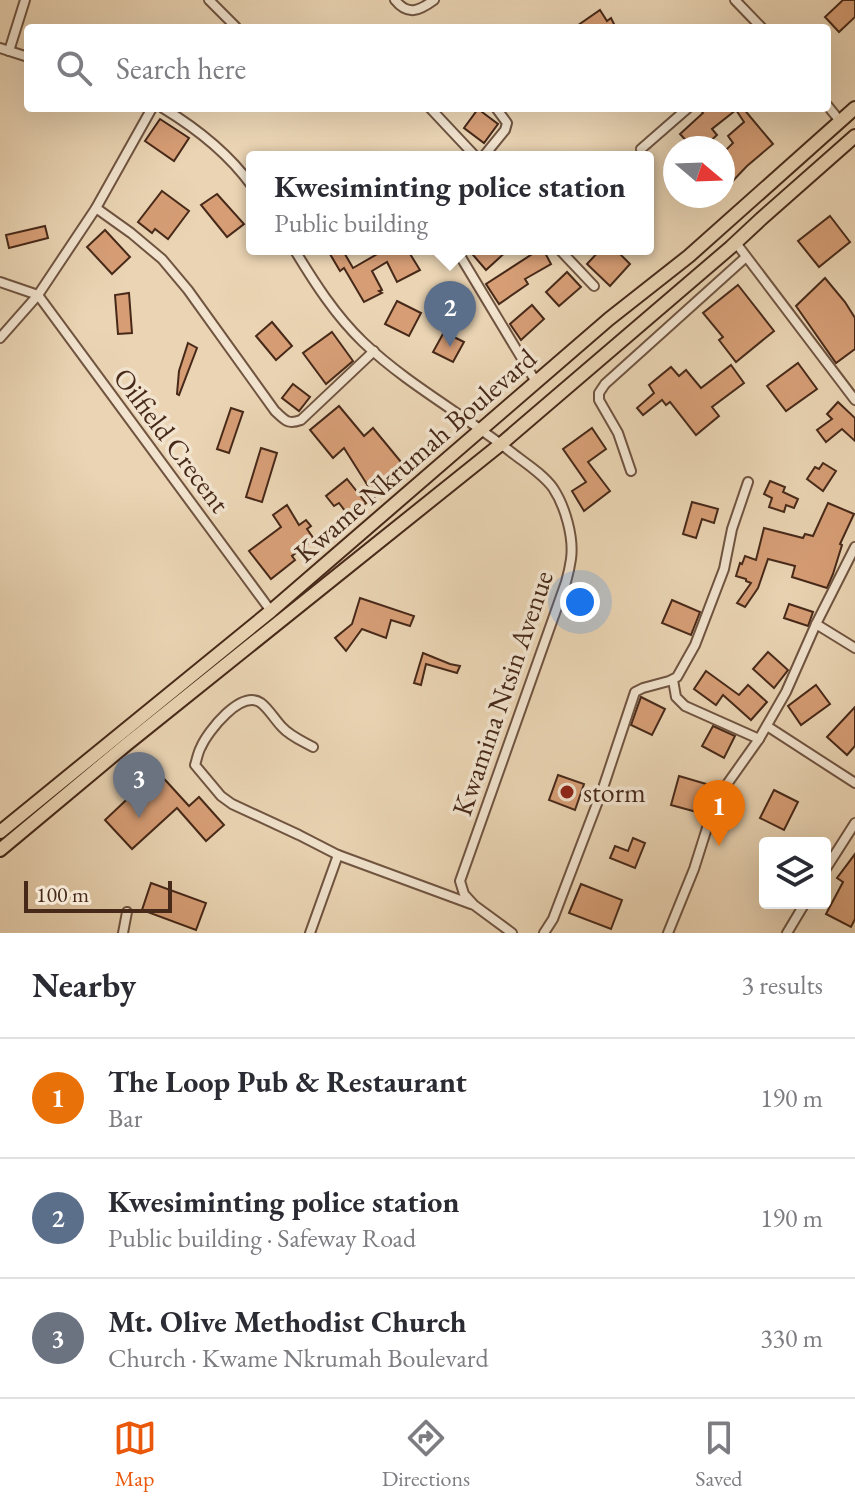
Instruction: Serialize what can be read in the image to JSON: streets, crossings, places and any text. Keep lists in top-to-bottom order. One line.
{"streets":{"highway":["Kwame Nkrumah Boulevard"],"street":["Oilfield Crecent","Kwamina Ntsin Avenue"]},"crossings":[["Oilfield Crecent","Kwame Nkrumah Boulevard"],["Kwame Nkrumah Boulevard","Kwamina Ntsin Avenue"]],"places":["storm"],"scale_bar":"100 m","north":"right","page":{"search":"Search here","popup":["Kwesiminting police station","Public building"],"pins":["2","3","1"],"scale":"100 m","heading":["Nearby","3 results"],"list":[{"mark":"1","name":"The Loop Pub & Restaurant","note":"Bar","value":"190 m"},{"mark":"2","name":"Kwesiminting police station","note":"Public building · Safeway Road","value":"190 m"},{"mark":"3","name":"Mt. Olive Methodist Church","note":"Church · Kwame Nkrumah Boulevard","value":"330 m"}],"nav":["Map","Directions","Saved"]}}
